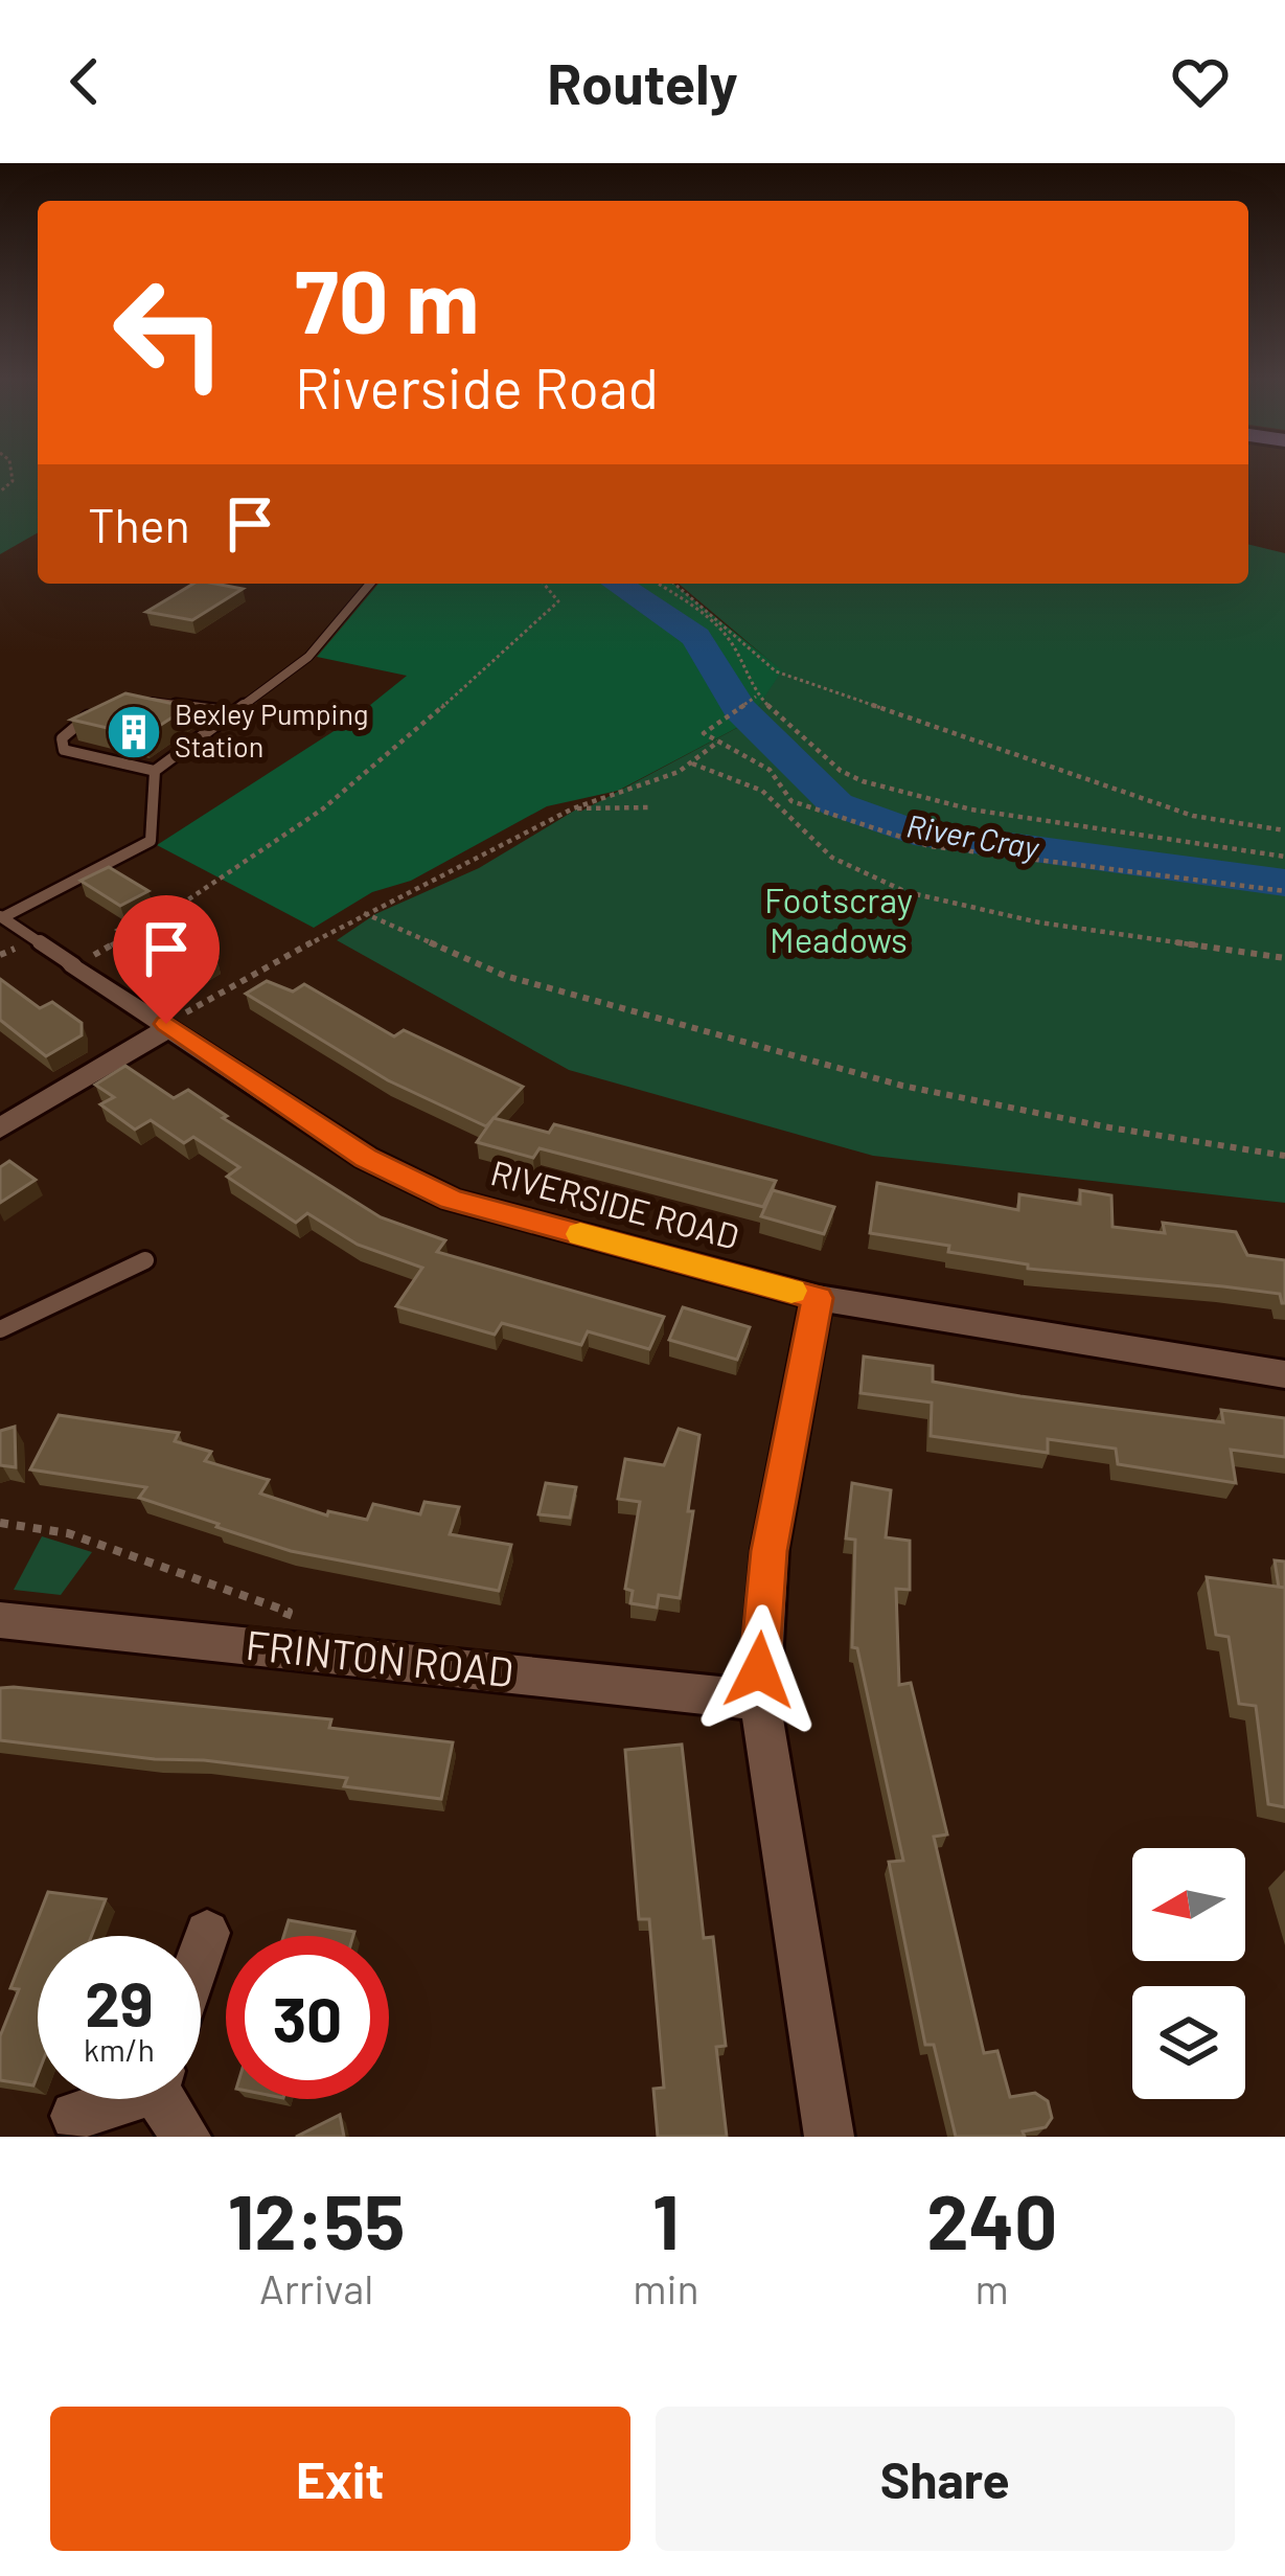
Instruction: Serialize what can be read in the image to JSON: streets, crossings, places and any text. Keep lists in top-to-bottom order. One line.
{"streets":{"street":["RIVERSIDE ROAD","FRINTON ROAD"]},"water":["River Cray"],"parks":["Footscray Meadows"],"places":{"building":["Bexley Pumping Station"]},"north":"left","page":{"header":"Routely","turn":["70 m","Riverside Road"],"then":"Then","speed":"29 km/h","limit":"30","eta":["12:55","Arrival","1","min","240","m"],"buttons":["Exit","Share"]}}
